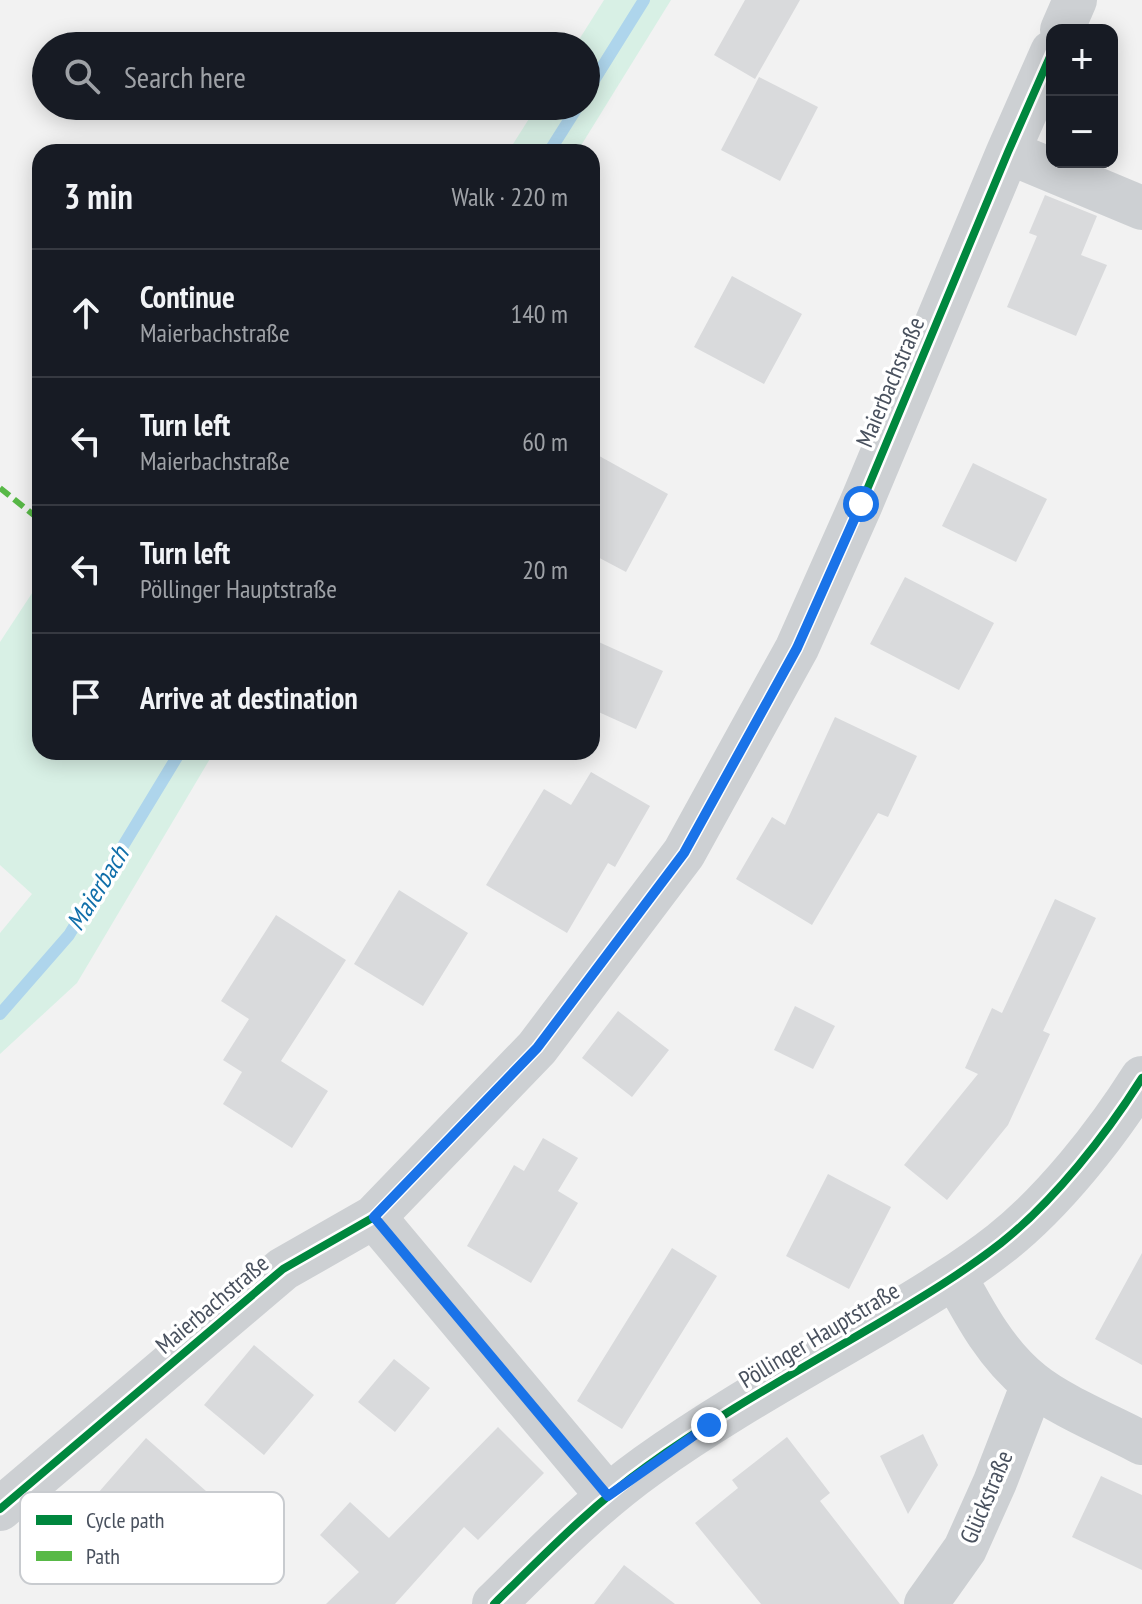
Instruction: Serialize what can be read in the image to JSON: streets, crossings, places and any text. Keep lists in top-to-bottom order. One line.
{"streets":{"street":["Maierbachstraße","Pöllinger Hauptstraße","Glückstraße"]},"water":["Maierbach"],"legend":["Cycle path","Path"],"page":{"map_buttons":["+","−"],"search":"Search here","heading":["3 min","Walk · 220 m"],"list":[["Continue","Maierbachstraße","140 m"],["Turn left","Maierbachstraße","60 m"],["Turn left","Pöllinger Hauptstraße","20 m"],"Arrive at destination"]}}
